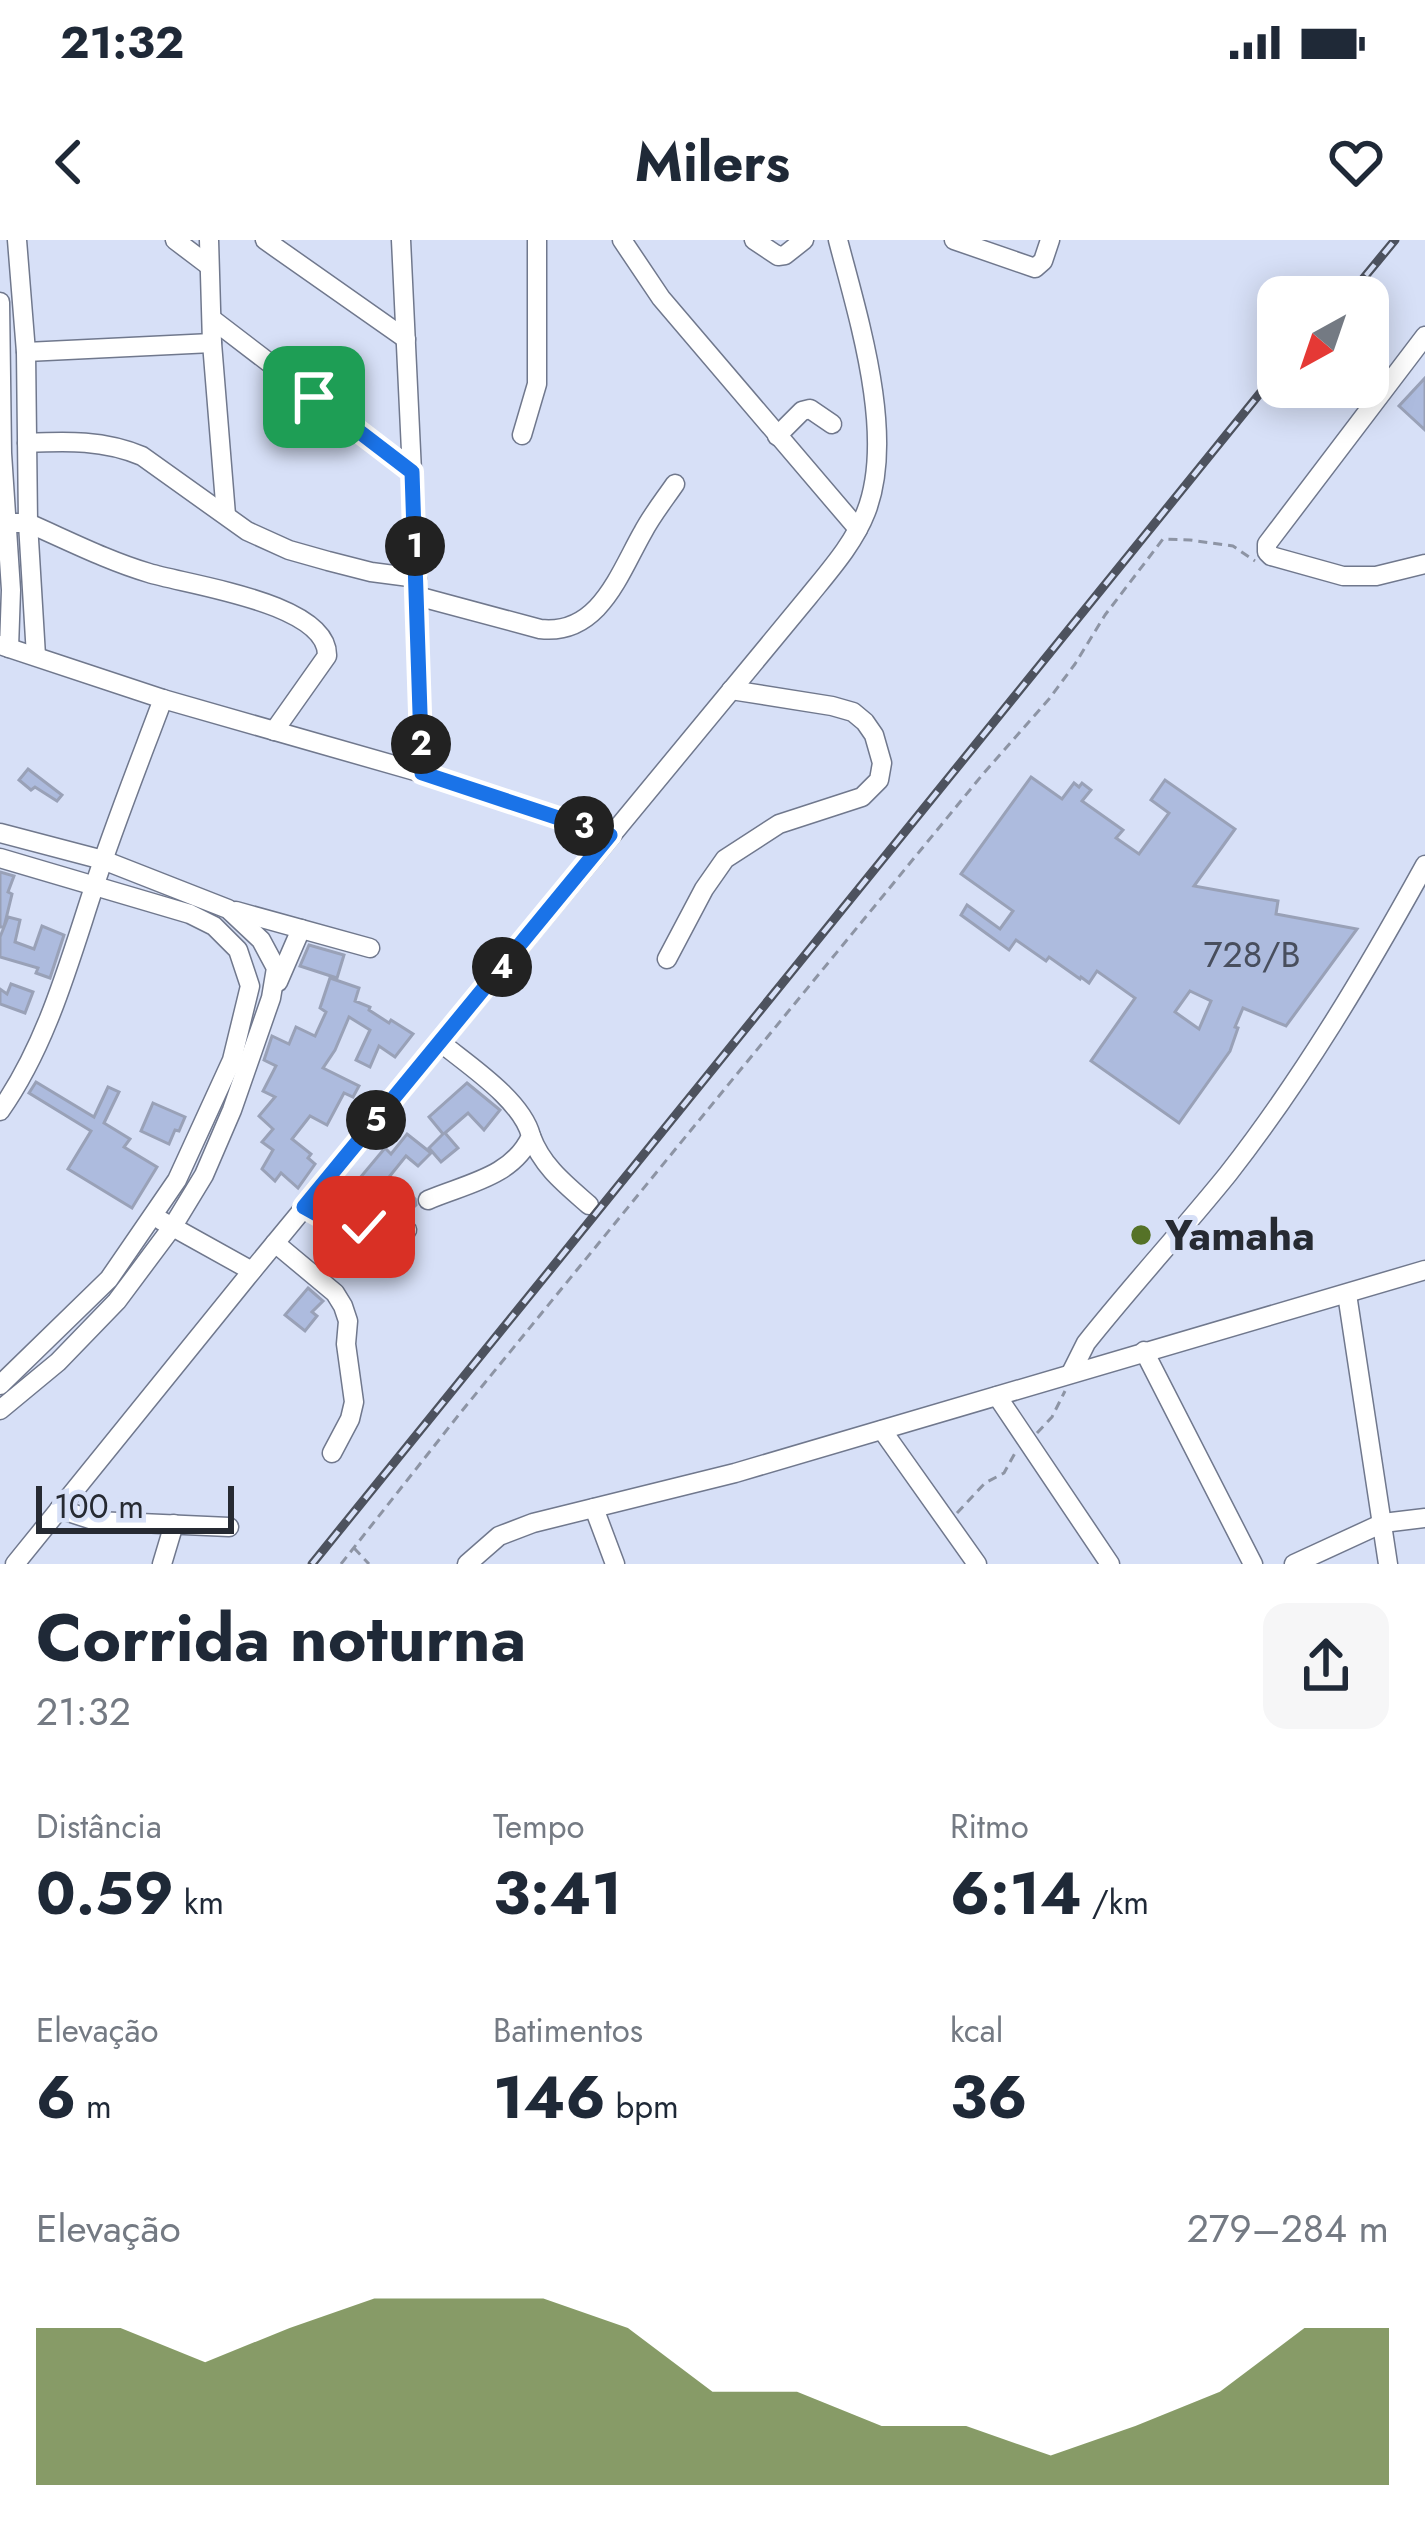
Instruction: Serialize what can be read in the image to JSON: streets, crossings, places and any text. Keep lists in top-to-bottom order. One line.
{"places":["Yamaha"],"house_numbers":["728/B"],"scale_bar":"100 m","north":"bottom left","page":{"status":"21:32","header":"Milers","pins":["1","2","3","4","5"],"scale":"100 m","heading":["Corrida noturna","21:32"],"stats":[["Distância","0.59 km"],["Tempo","3:41"],["Ritmo","6:14 /km"],["Elevação","6 m"],["Batimentos","146 bpm"],["kcal","36"]],"chart":["Elevação","279–284 m"]}}
